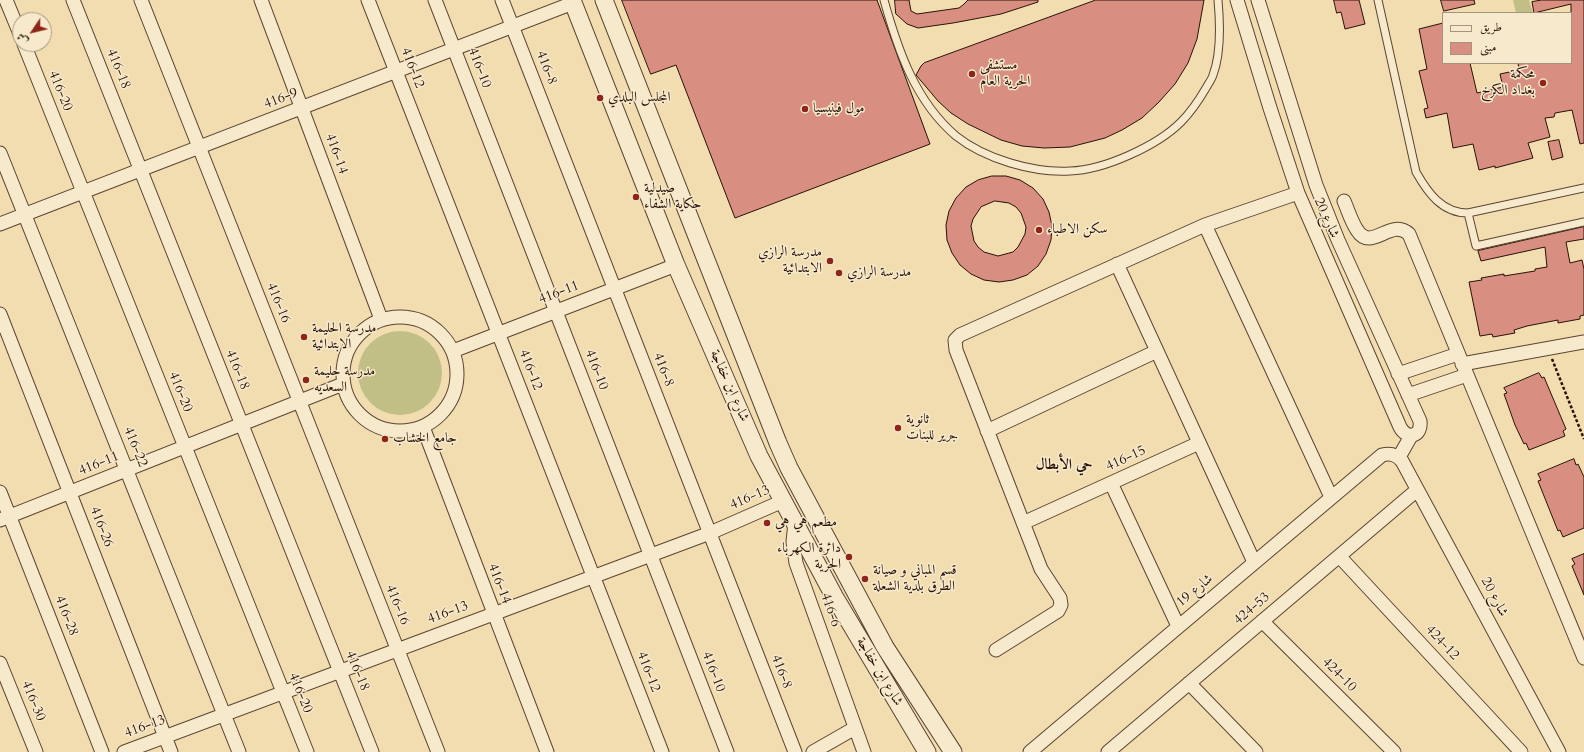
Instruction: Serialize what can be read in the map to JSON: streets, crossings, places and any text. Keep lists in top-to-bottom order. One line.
{"streets":{"street":["416-12","416-10","416-8","416-18","416-20","416-9","416-14","شارع 20","416-11","416-16","شارع ابن خفاجة","416-22","416-15","416-13","416-26","شارع 19","424-53","416-6","416-28","424-12","424-10","416-30"]},"crossings":[["416-12","416-9"],["416-12","416-11"],["416-12","416-13"],["416-10","416-9"],["416-10","416-11"],["416-10","416-13"],["416-8","416-9"],["416-8","416-11"],["416-8","416-13"],["416-18","416-9"],["416-18","416-11"],["416-18","416-13"],["416-20","416-9"],["416-20","416-11"],["416-20","416-13"],["416-9","416-14"],["416-9","416-16"],["416-9","شارع ابن خفاجة"],["416-9","416-22"],["416-14","416-11"],["416-14","416-13"],["شارع 20","شارع 19"],["شارع 20","424-53"],["416-11","416-16"],["416-11","شارع ابن خفاجة"],["416-11","416-22"],["416-11","416-26"],["416-11","416-28"],["416-16","416-13"],["شارع ابن خفاجة","416-13"],["شارع ابن خفاجة","416-6"],["416-22","416-13"],["416-13","416-26"],["424-53","424-12"],["424-53","424-10"]],"districts":["حي الأبطال"],"places":["مستشفى الحرية العام","محكمة بغداد الكرخ","المجلس البلدي","مول فينيسيا","صيدلية حكاية الشفاء","سكن الاطباء","مدرسة الرازي الابتدائية","مدرسة الرازي","مدرسة الحليمة الابتدائية","مدرسة حليمة السعديه","ثانوية جرير للبنات","جامع الخشاب","مطعم هي هي","دائرة الكهرباء الحرية","قسم المباني و صيانة الطرق بلدية الشعلة"],"legend":["طريق","مبنى"],"north":"bottom left"}
